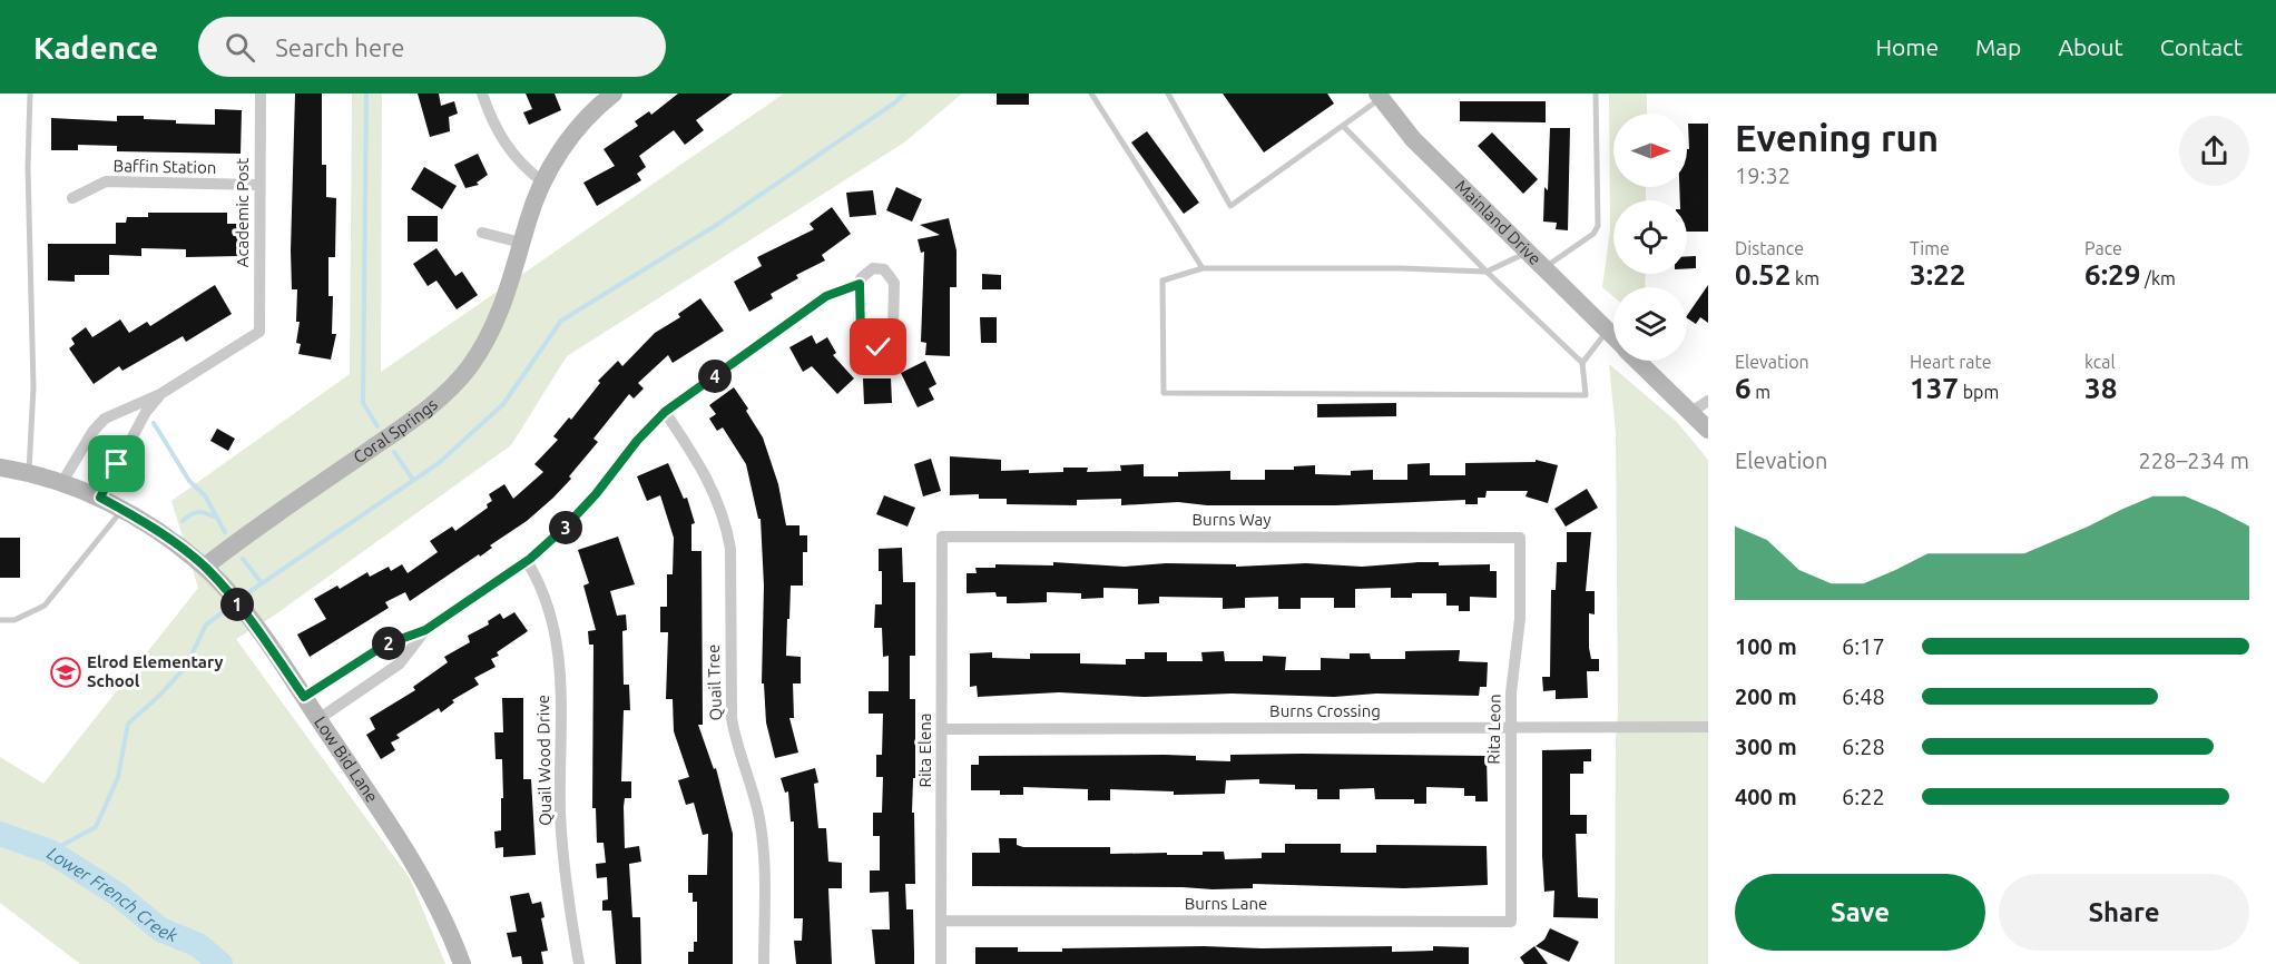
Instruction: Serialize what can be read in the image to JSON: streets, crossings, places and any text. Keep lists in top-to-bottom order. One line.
{"streets":{"street":["Baffin Station","Academic Post","Mainland Drive","Coral Springs","Burns Way","Quail Tree","Burns Crossing","Rita Leon","Rita Elena","Low Bid Lane","Quail Wood Drive","Burns Lane"]},"crossings":[["Baffin Station","Academic Post"],["Coral Springs","Low Bid Lane"],["Burns Way","Rita Leon"],["Burns Way","Rita Elena"],["Burns Crossing","Rita Leon"],["Burns Crossing","Rita Elena"],["Rita Leon","Burns Lane"],["Rita Elena","Burns Lane"]],"water":["Lower French Creek"],"places":{"school or university":["Elrod Elementary School"]},"north":"right","page":{"header":"Kadence","search":"Search here","nav":["Home","Map","About","Contact"],"heading":["Evening run","19:32"],"stats":[["Distance","0.52 km"],["Time","3:22"],["Pace","6:29 /km"],["Elevation","6 m"],["Heart rate","137 bpm"],["kcal","38"]],"pins":["4","3","1","2"],"chart":["Elevation","228–234 m"],"list":[{"name":"100 m","note":"6:17"},{"name":"200 m","note":"6:48"},{"name":"300 m","note":"6:28"},{"name":"400 m","note":"6:22"}],"buttons":["Save","Share"]}}
